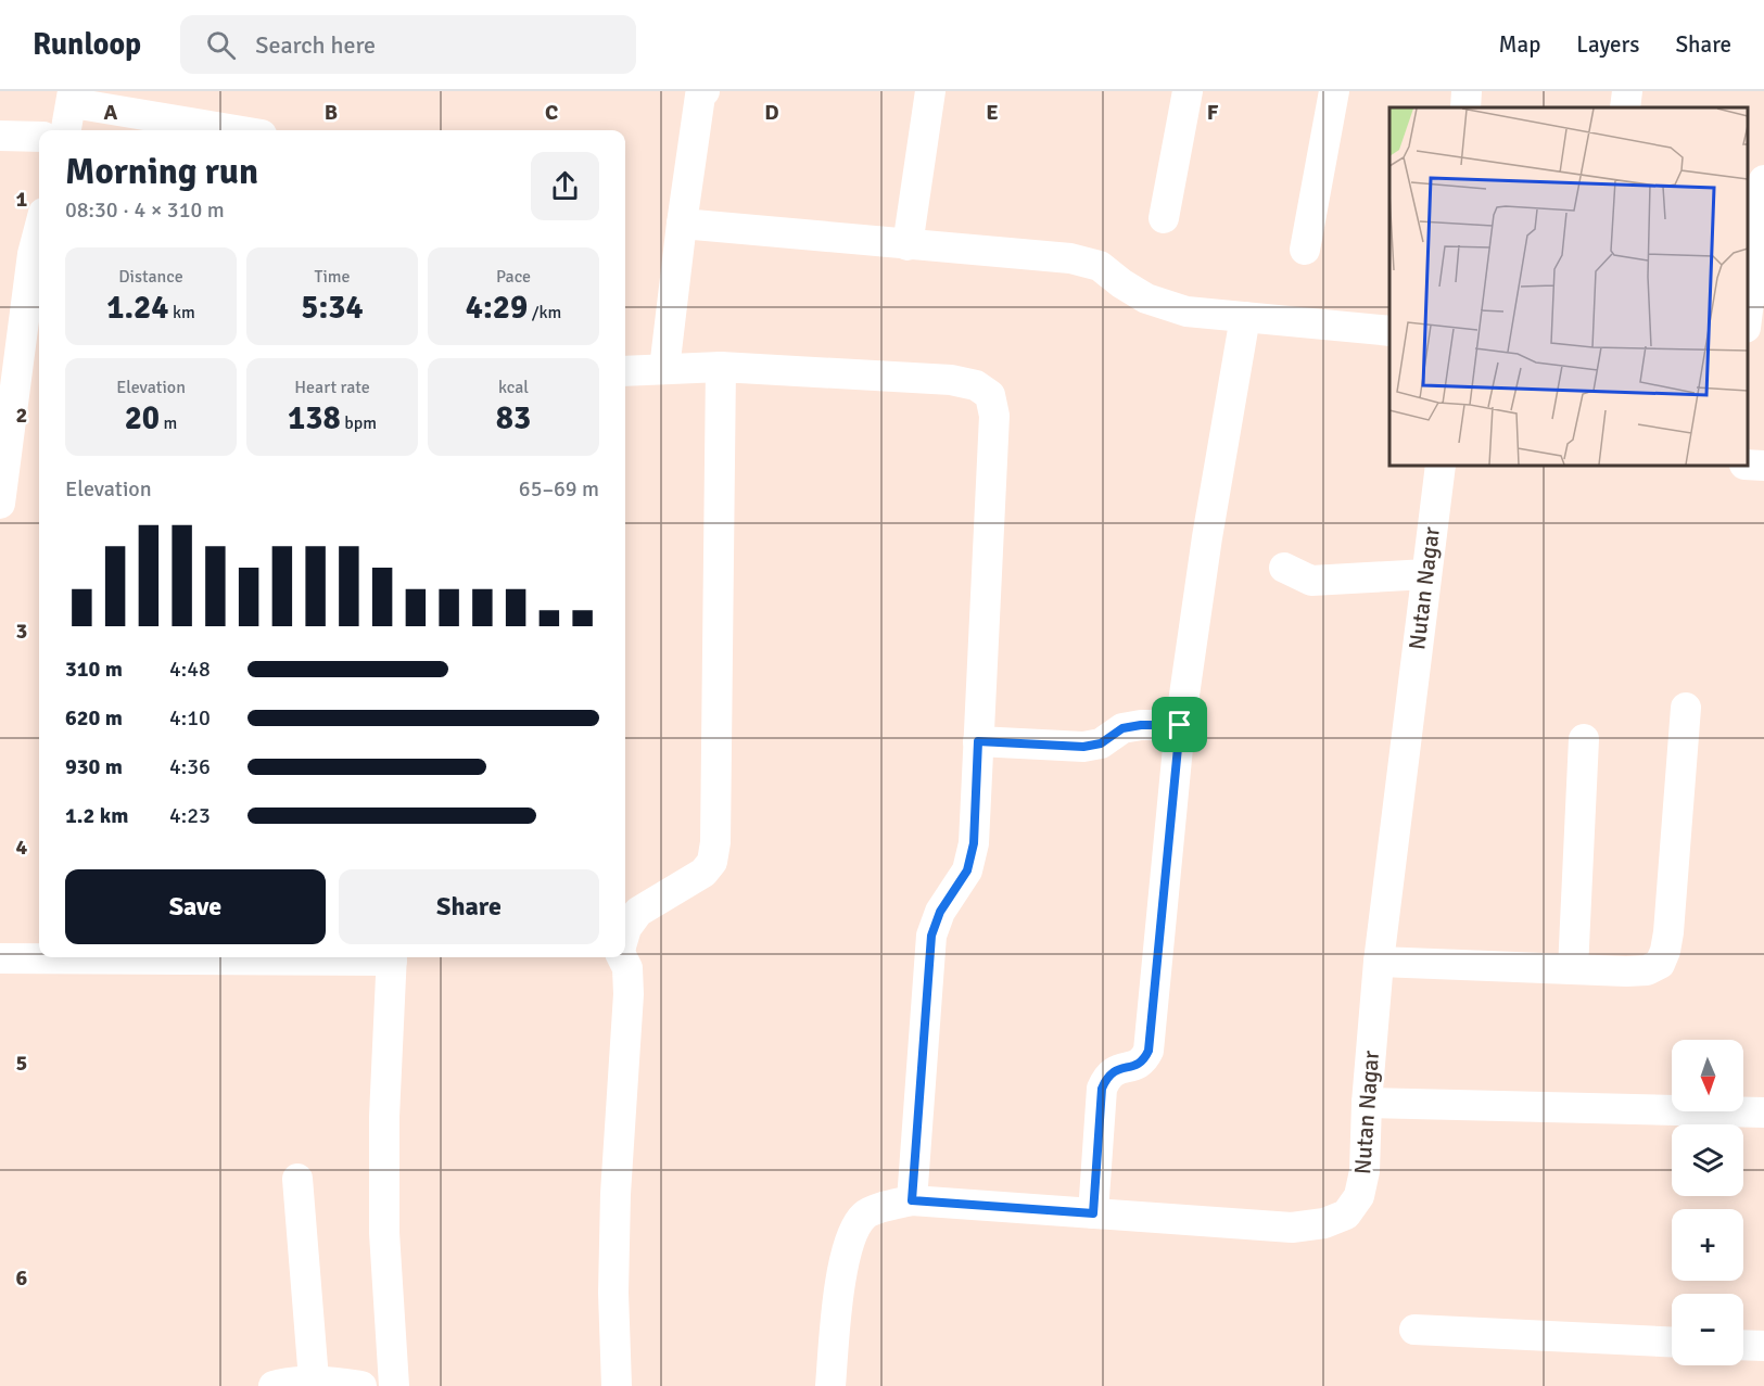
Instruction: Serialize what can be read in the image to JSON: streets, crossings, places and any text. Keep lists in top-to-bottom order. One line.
{"streets":{"street":["Nutan Nagar"]},"north":"bottom","page":{"header":"Runloop","search":"Search here","nav":["Map","Layers","Share"],"heading":["Morning run","08:30 · 4 × 310 m"],"stats":[["Distance","1.24 km"],["Time","5:34"],["Pace","4:29 /km"],["Elevation","20 m"],["Heart rate","138 bpm"],["kcal","83"]],"chart":["Elevation","65–69 m"],"list":[{"name":"310 m","note":"4:48"},{"name":"620 m","note":"4:10"},{"name":"930 m","note":"4:36"},{"name":"1.2 km","note":"4:23"}],"buttons":["Save","Share"],"map_buttons":["+","−"]},"grid":{"columns":["A","B","C","D","E","F"],"rows":["1","2","3","4","5","6"]}}
